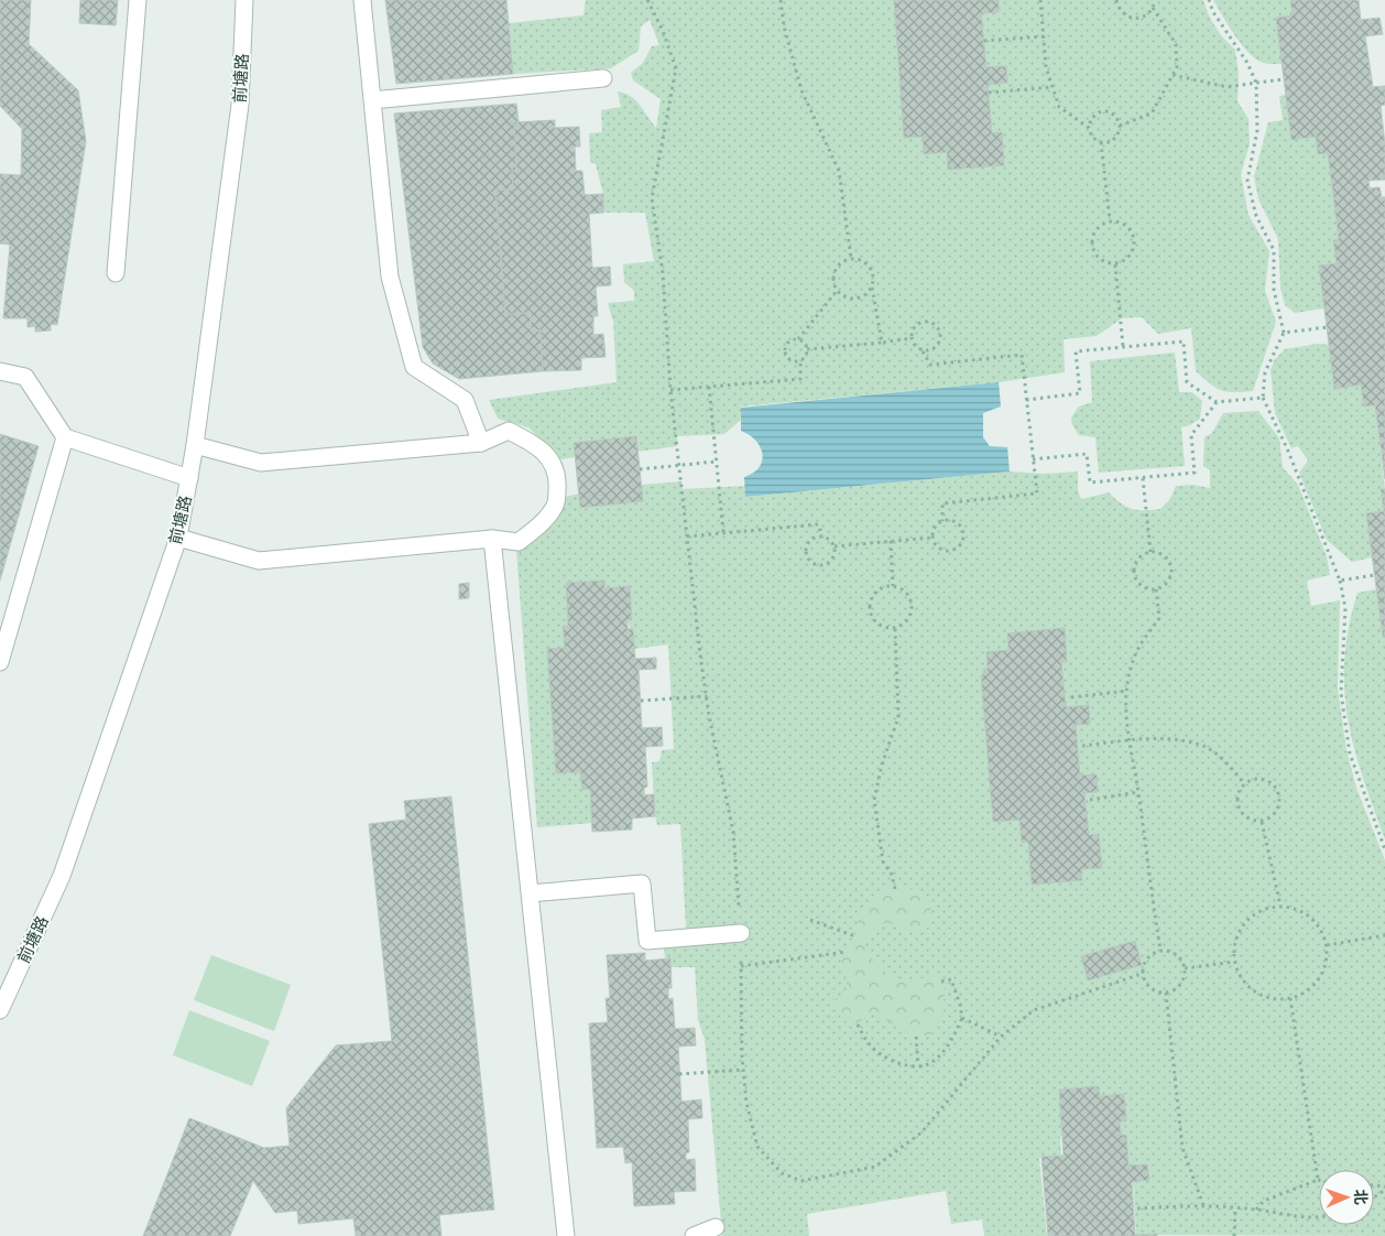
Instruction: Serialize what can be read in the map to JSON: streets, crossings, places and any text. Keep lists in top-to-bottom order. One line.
{"streets":{"street":["前塘路"]},"north":"right"}
